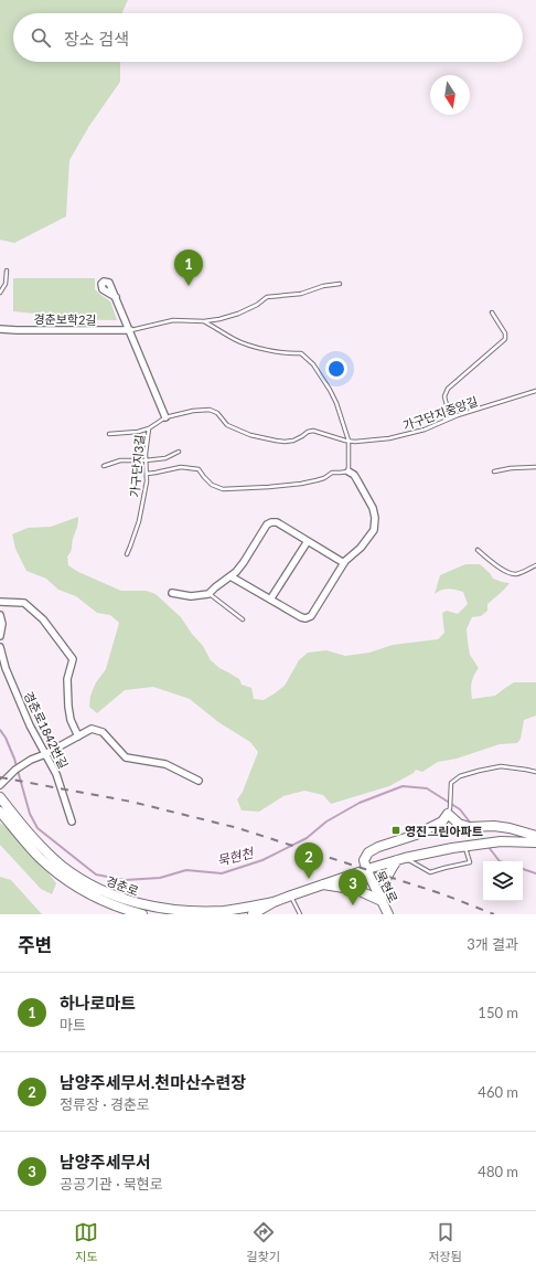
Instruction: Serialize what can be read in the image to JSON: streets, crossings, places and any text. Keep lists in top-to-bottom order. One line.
{"streets":{"street":["경춘보학2길","경춘로1842번길","경춘로","묵현로"],"lane":["가구단지중앙길","가구단지3길"]},"crossings":[["경춘로","묵현로"]],"water":["묵현천"],"places":{"transit":["영진그린아파트"]},"north":"bottom","page":{"search":"장소 검색","pins":["1","2","3"],"heading":["주변","3개 결과"],"list":[{"mark":"1","name":"하나로마트","note":"마트","value":"150 m"},{"mark":"2","name":"남양주세무서.천마산수련장","note":"정류장 · 경춘로","value":"460 m"},{"mark":"3","name":"남양주세무서","note":"공공기관 · 묵현로","value":"480 m"}],"nav":["지도","길찾기","저장됨"]}}
